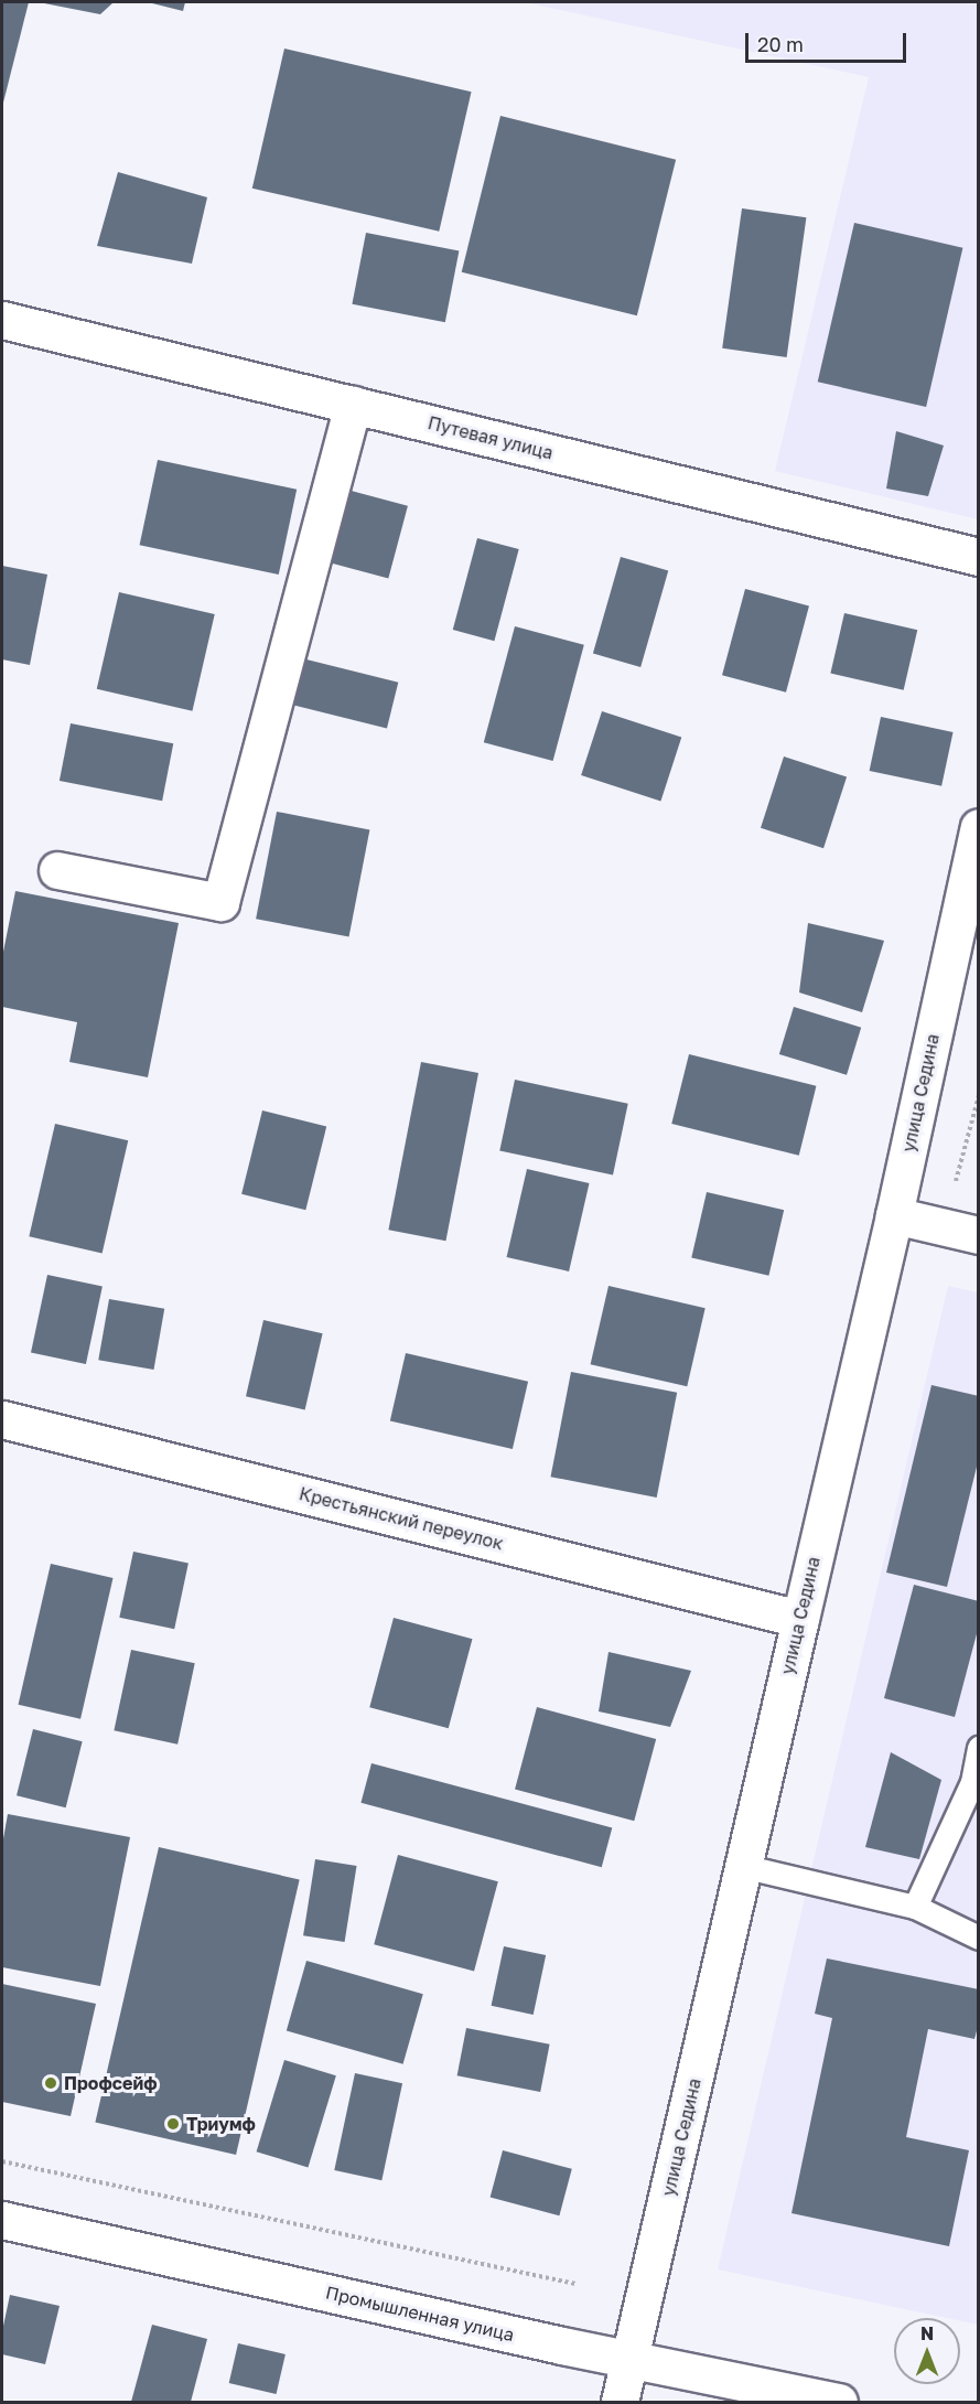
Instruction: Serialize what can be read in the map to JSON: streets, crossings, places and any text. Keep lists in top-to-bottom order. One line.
{"streets":{"street":["Путевая улица","улица Седина","Крестьянский переулок","Промышленная улица"]},"crossings":[["улица Седина","Крестьянский переулок"],["улица Седина","Промышленная улица"]],"places":["Профсейф","Триумф"],"scale_bar":"20 m","north":"top"}
